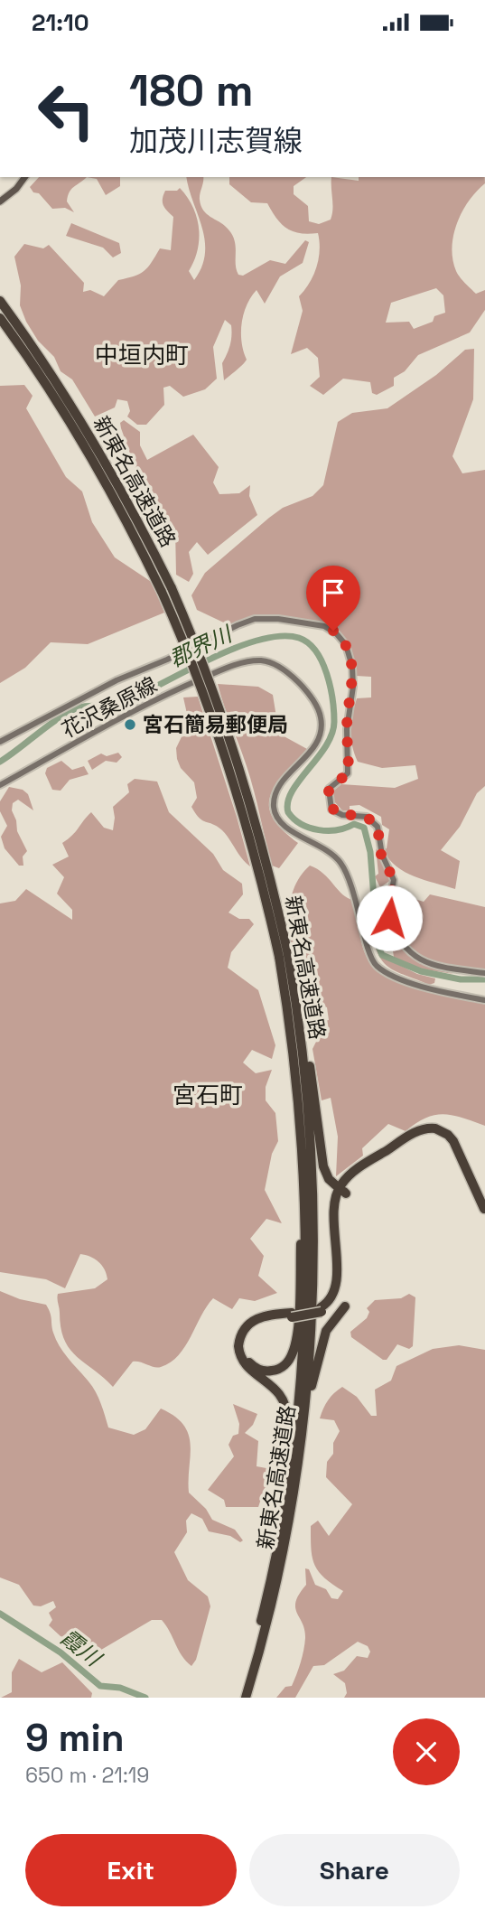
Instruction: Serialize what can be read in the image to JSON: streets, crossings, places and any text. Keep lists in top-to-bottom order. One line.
{"streets":{"highway":["新東名高速道路"],"main road":["花沢桑原線"]},"districts":["中垣内町","宮石町"],"water":["郡界川","霞川"],"places":["宮石簡易郵便局"],"page":{"status":"21:10","turn":["180 m","加茂川志賀線"],"heading":["9 min","650 m · 21:19"],"buttons":["Exit","Share"]}}
